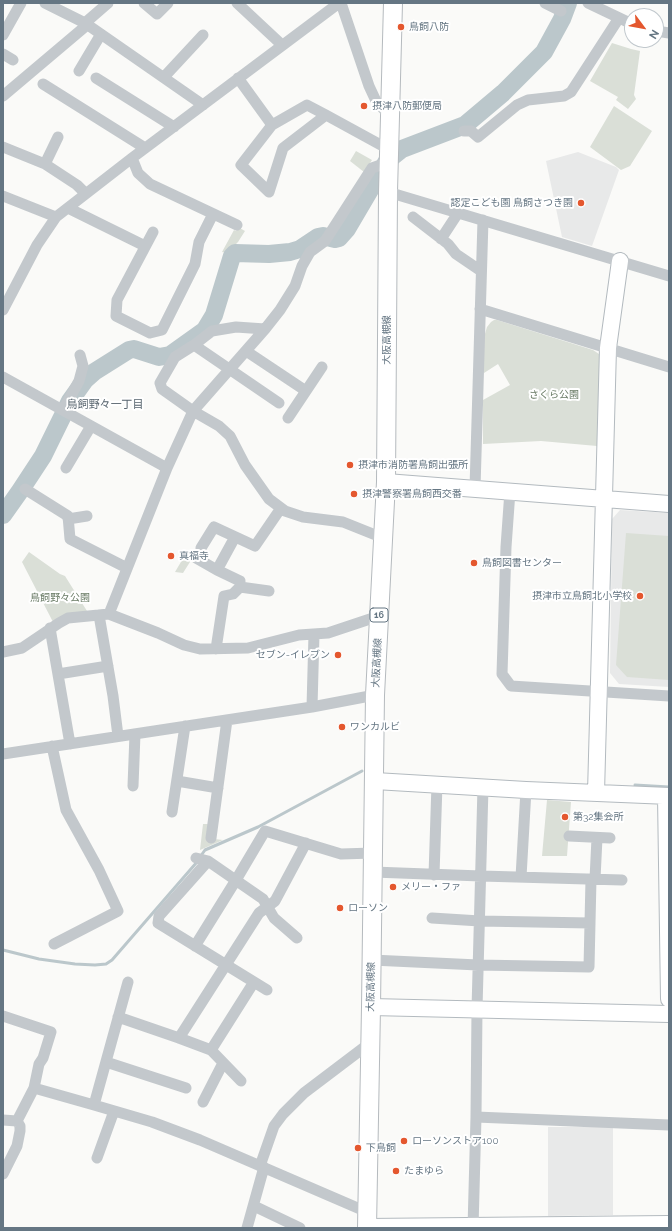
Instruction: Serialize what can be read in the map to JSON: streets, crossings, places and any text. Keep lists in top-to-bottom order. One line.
{"streets":{"main road":["大阪高槻線","16"]},"districts":["鳥飼野々一丁目"],"parks":["さくら公園","鳥飼野々公園"],"places":["鳥飼八防","摂津八防郵便局","認定こども園 鳥飼さつき園","摂津市消防署鳥飼出張所","摂津警察署鳥飼西交番","真福寺","鳥飼図書センター","摂津市立鳥飼北小学校","セブン-イレブン","ワンカルビ","第32集会所","メリー・ファ","ローソン","ローソンストア100","下鳥飼","たまゆら"],"north":"bottom right"}
